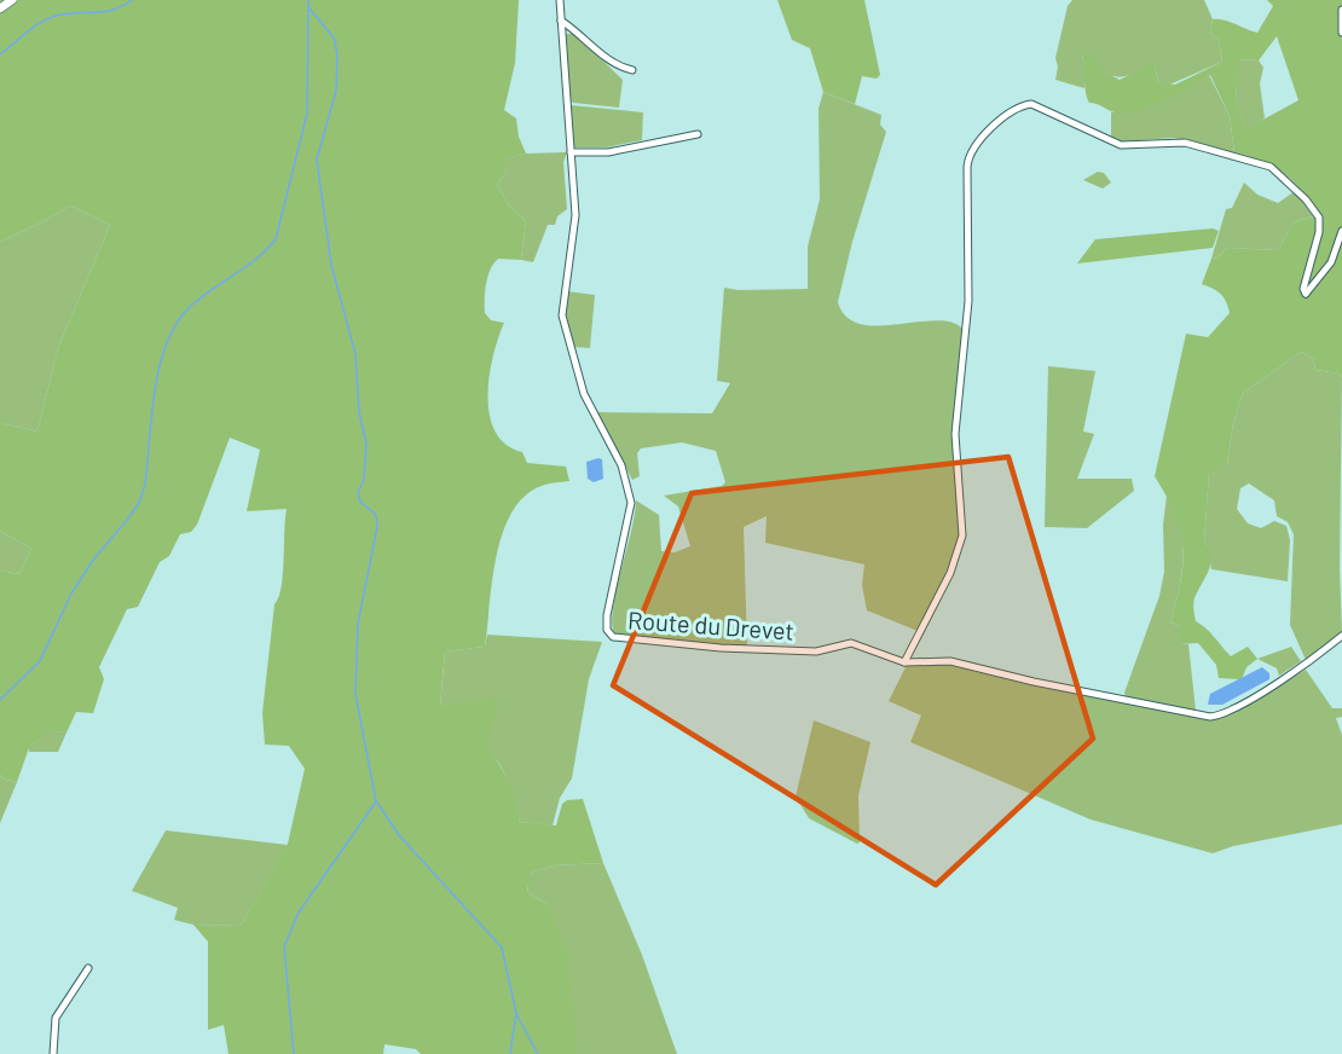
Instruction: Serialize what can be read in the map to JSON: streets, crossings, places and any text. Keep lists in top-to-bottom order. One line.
{"streets":{"street":["Route du Drevet"]}}
